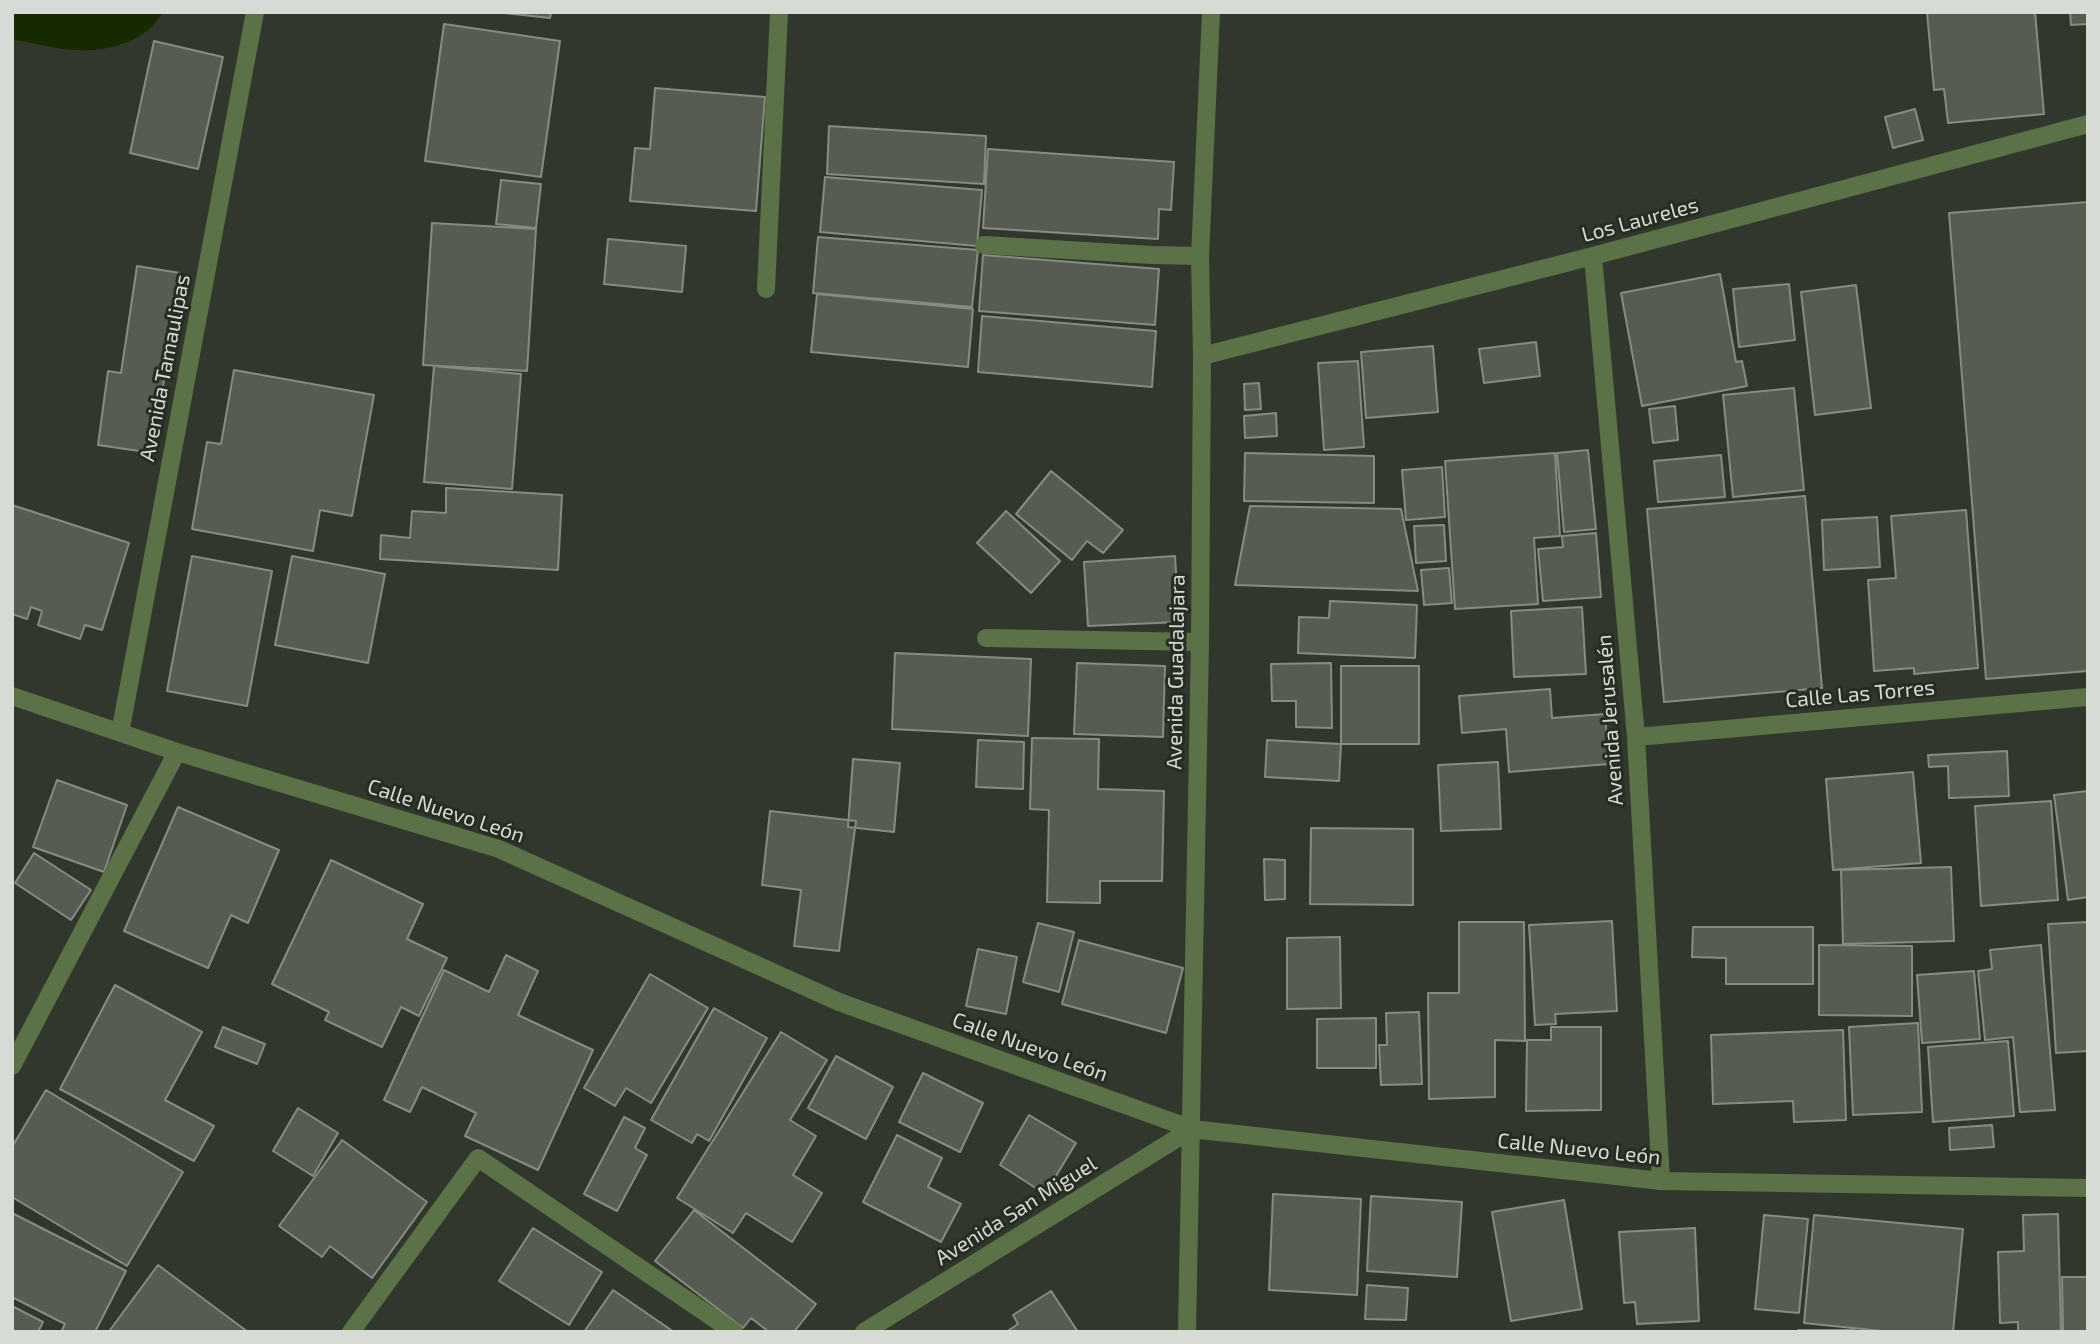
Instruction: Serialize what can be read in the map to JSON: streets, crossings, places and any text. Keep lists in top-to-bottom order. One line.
{"streets":{"street":["Los Laureles","Avenida Tamaulipas","Avenida Guadalajara","Calle Las Torres","Avenida Jerusalén","Calle Nuevo León","Avenida San Miguel"]},"crossings":[["Los Laureles","Avenida Guadalajara"],["Los Laureles","Avenida Jerusalén"],["Avenida Tamaulipas","Calle Nuevo León"],["Avenida Guadalajara","Calle Nuevo León"],["Avenida Guadalajara","Avenida San Miguel"],["Calle Las Torres","Avenida Jerusalén"],["Avenida Jerusalén","Calle Nuevo León"],["Calle Nuevo León","Avenida San Miguel"]]}
